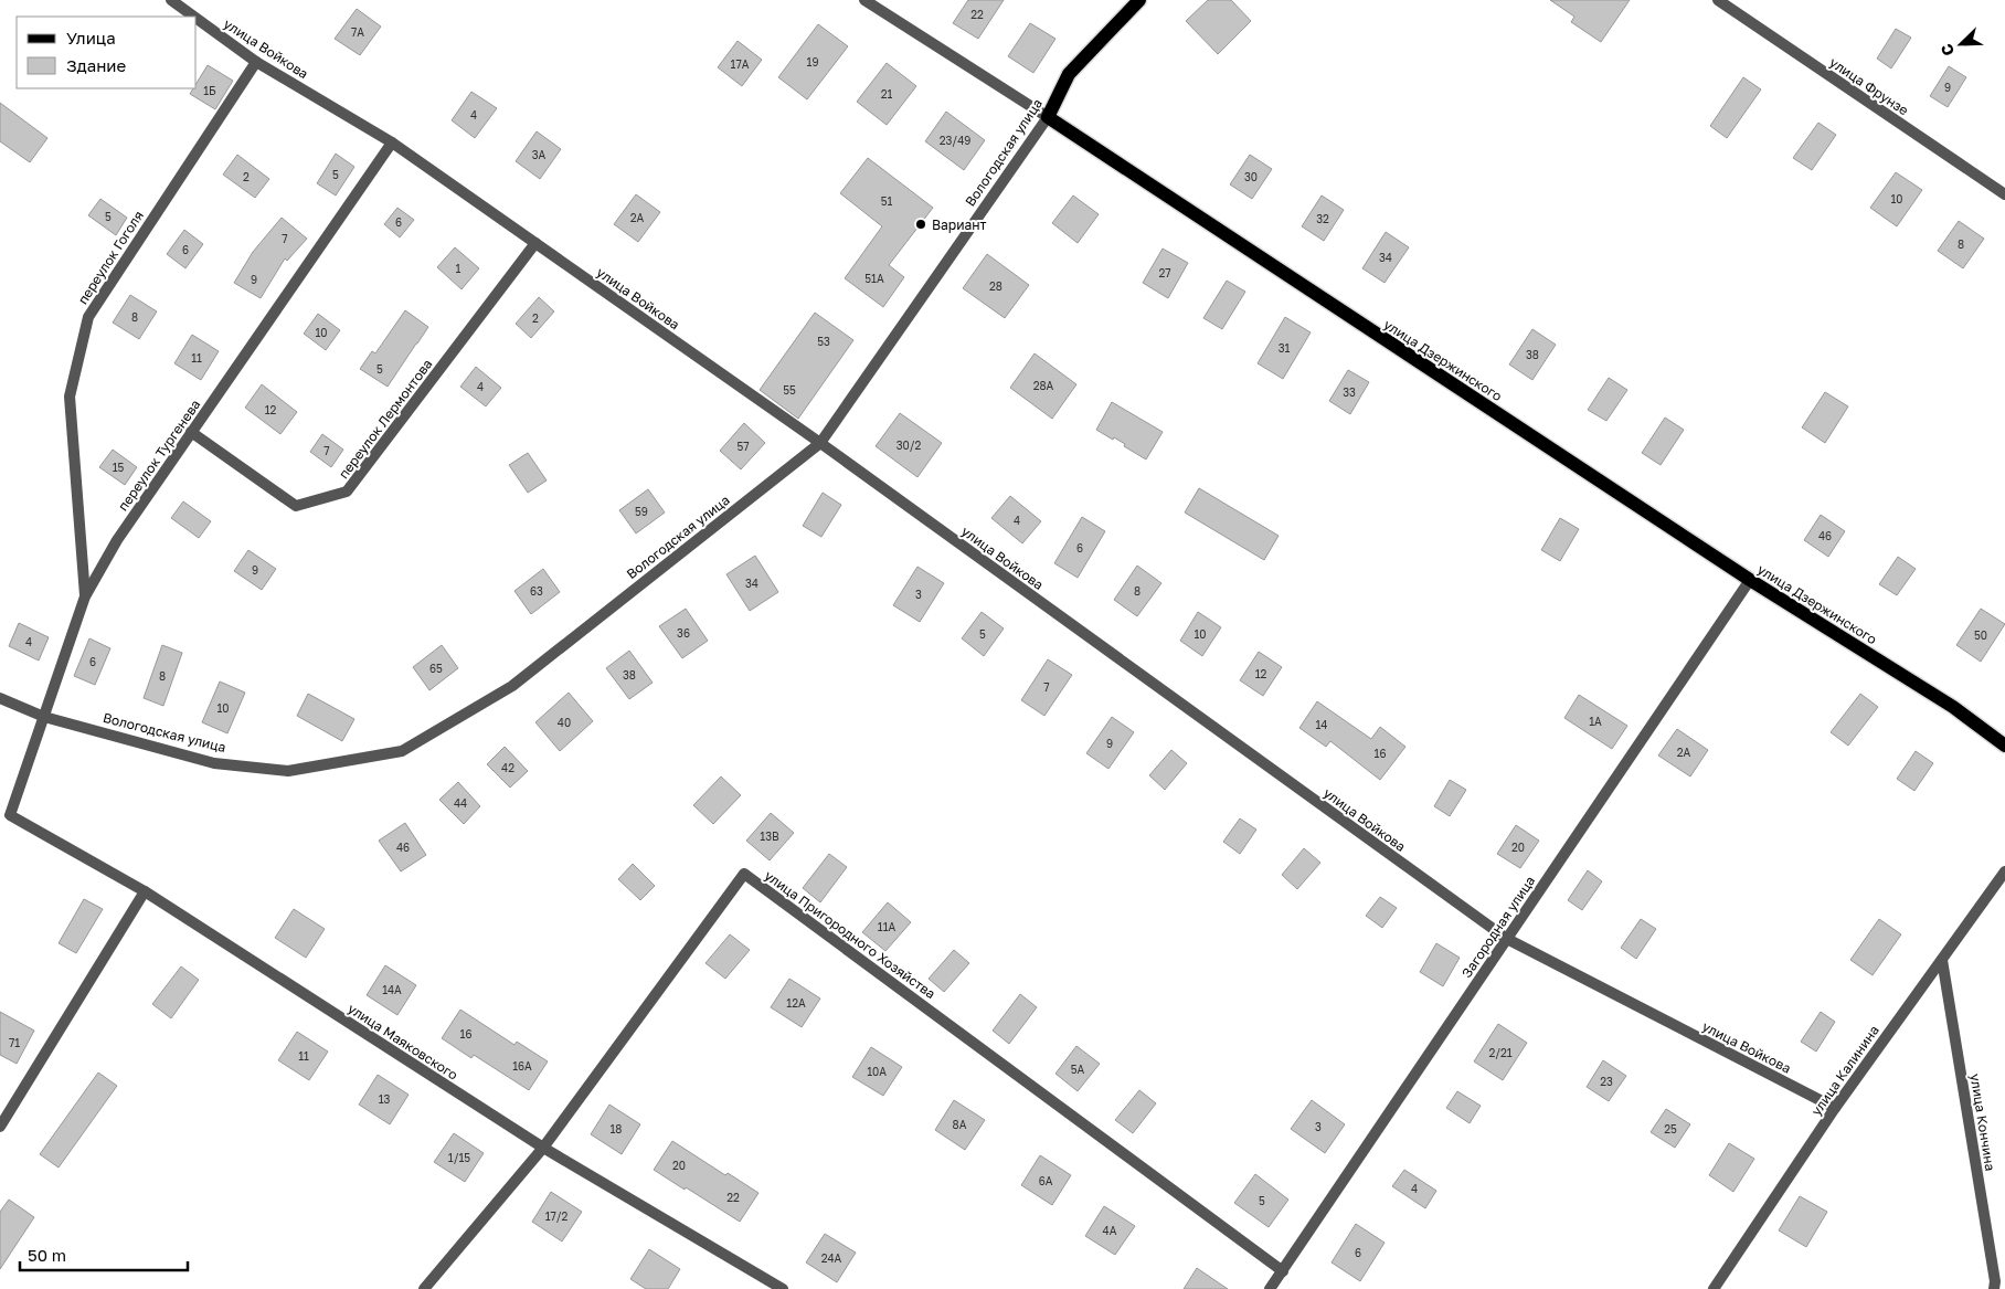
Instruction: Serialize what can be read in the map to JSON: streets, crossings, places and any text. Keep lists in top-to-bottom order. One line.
{"streets":{"main road":["Вологодская улица","улица Дзержинского"],"street":["улица Войкова","улица Фрунзе","переулок Гоголя","переулок Лермонтова","переулок Тургенева","Загородная улица","улица Пригородного Хозяйства","улица Маяковского","улица Калинина","улица Кончина"]},"crossings":[["улица Войкова","Вологодская улица"],["улица Войкова","переулок Гоголя"],["улица Войкова","переулок Лермонтова"],["улица Войкова","переулок Тургенева"],["улица Войкова","Загородная улица"],["улица Войкова","улица Калинина"],["Вологодская улица","улица Дзержинского"],["Вологодская улица","переулок Тургенева"],["переулок Гоголя","переулок Тургенева"],["улица Дзержинского","Загородная улица"],["переулок Лермонтова","переулок Тургенева"],["переулок Тургенева","улица Маяковского"],["Загородная улица","улица Пригородного Хозяйства"],["улица Пригородного Хозяйства","улица Маяковского"],["улица Калинина","улица Кончина"]],"places":["Вариант"],"house_numbers":["22","7А","19","17А","9","1Б","21","4","23/49","3А","5","2","30","10","51","5","2А","32","6","7","8","6","34","1","27","51А","9","28","8","2","10","53","31","38","11","5","28А","4","55","33","12","30/2","57","7","15","59","4","46","6","9","34","63","8","3","36","5","10","50","4","6","65","12","38","8","7","10","1А","40","14","9","2А","16","42","44","13В","46","20","11А","14А","12А","16","71","2/21","11","16А","5А","10А","23","13","8А","3","18","25","1/15","20","6А","4","22","5","17/2","4А","6","24А"],"legend":["Улица","Здание"],"scale_bar":"50 m","north":"bottom left"}
